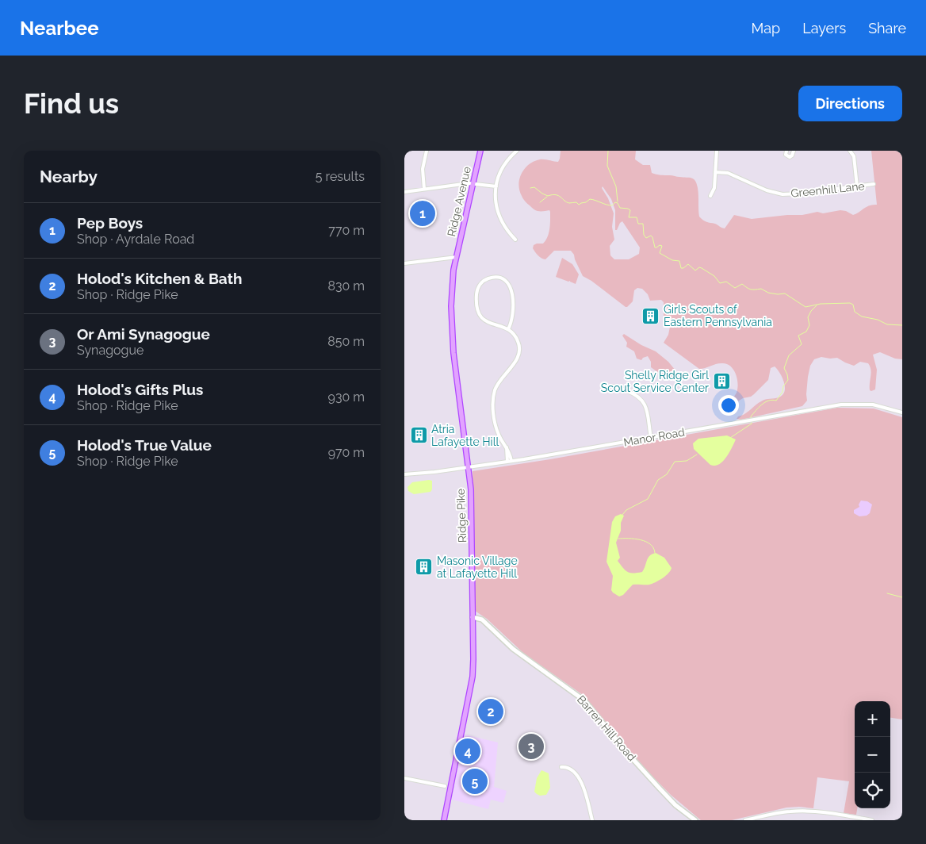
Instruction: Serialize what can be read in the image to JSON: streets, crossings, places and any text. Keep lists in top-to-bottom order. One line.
{"streets":{"main road":["Ridge Avenue","Ridge Pike"],"street":["Greenhill Lane","Manor Road","Barren Hill Road"]},"crossings":[["Ridge Avenue","Ridge Pike"],["Manor Road","Ridge Pike"],["Ridge Pike","Barren Hill Road"]],"places":{"building":["Girls Scouts of Eastern Pennsylvania","Shelly Ridge Girl Scout Service Center","Atria Lafayette Hill","Masonic Village at Lafayette Hill"]},"page":{"header":"Nearbee","nav":["Map","Layers","Share"],"buttons":"Directions","title":"Find us","heading":["Nearby","5 results"],"pins":["1","2","3","4","5"],"list":[{"mark":"1","name":"Pep Boys","note":"Shop · Ayrdale Road","value":"770 m"},{"mark":"2","name":"Holod's Kitchen & Bath","note":"Shop · Ridge Pike","value":"830 m"},{"mark":"3","name":"Or Ami Synagogue","note":"Synagogue","value":"850 m"},{"mark":"4","name":"Holod's Gifts Plus","note":"Shop · Ridge Pike","value":"930 m"},{"mark":"5","name":"Holod's True Value","note":"Shop · Ridge Pike","value":"970 m"}],"map_buttons":["+","−"]}}
